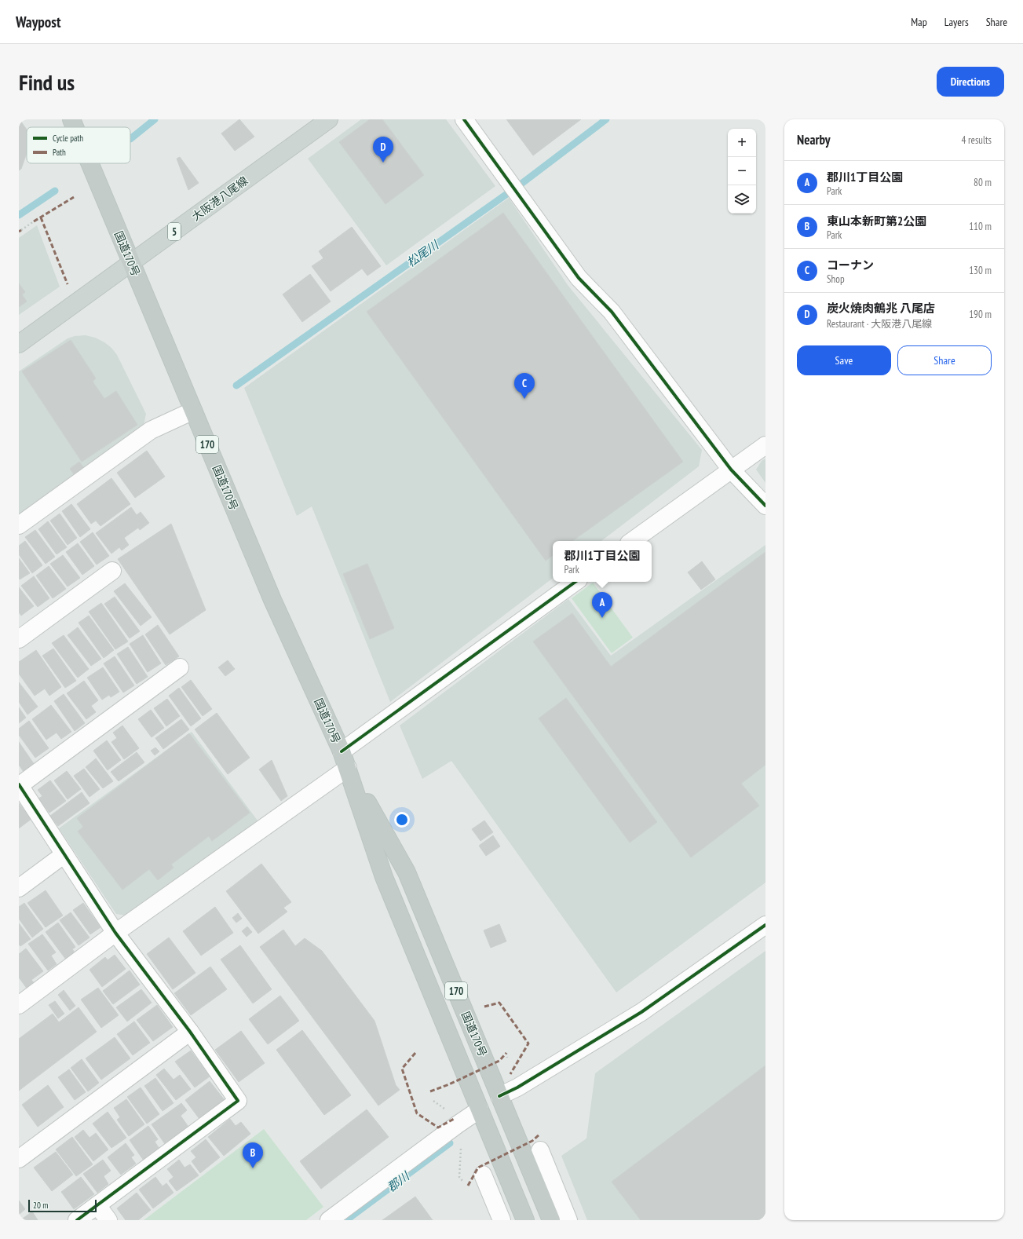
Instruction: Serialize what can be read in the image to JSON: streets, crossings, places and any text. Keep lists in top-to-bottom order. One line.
{"streets":{"highway":["国道170号","170"],"main road":["大阪港八尾線","5"]},"crossings":[["大阪港八尾線","国道170号"]],"water":["松尾川","郡川"],"legend":["Cycle path","Path"],"scale_bar":"20 m","page":{"header":"Waypost","nav":["Map","Layers","Share"],"buttons":["Directions",["Save","Share"]],"title":"Find us","heading":["Nearby","4 results"],"map_buttons":["+","−"],"pins":["D","C","A","B"],"list":[{"mark":"A","name":"郡川1丁目公園","note":"Park","value":"80 m"},{"mark":"B","name":"東山本新町第2公園","note":"Park","value":"110 m"},{"mark":"C","name":"コーナン","note":"Shop","value":"130 m"},{"mark":"D","name":"炭火焼肉鶴兆 八尾店","note":"Restaurant · 大阪港八尾線","value":"190 m"}],"popup":["郡川1丁目公園","Park"],"scale":"20 m"}}
